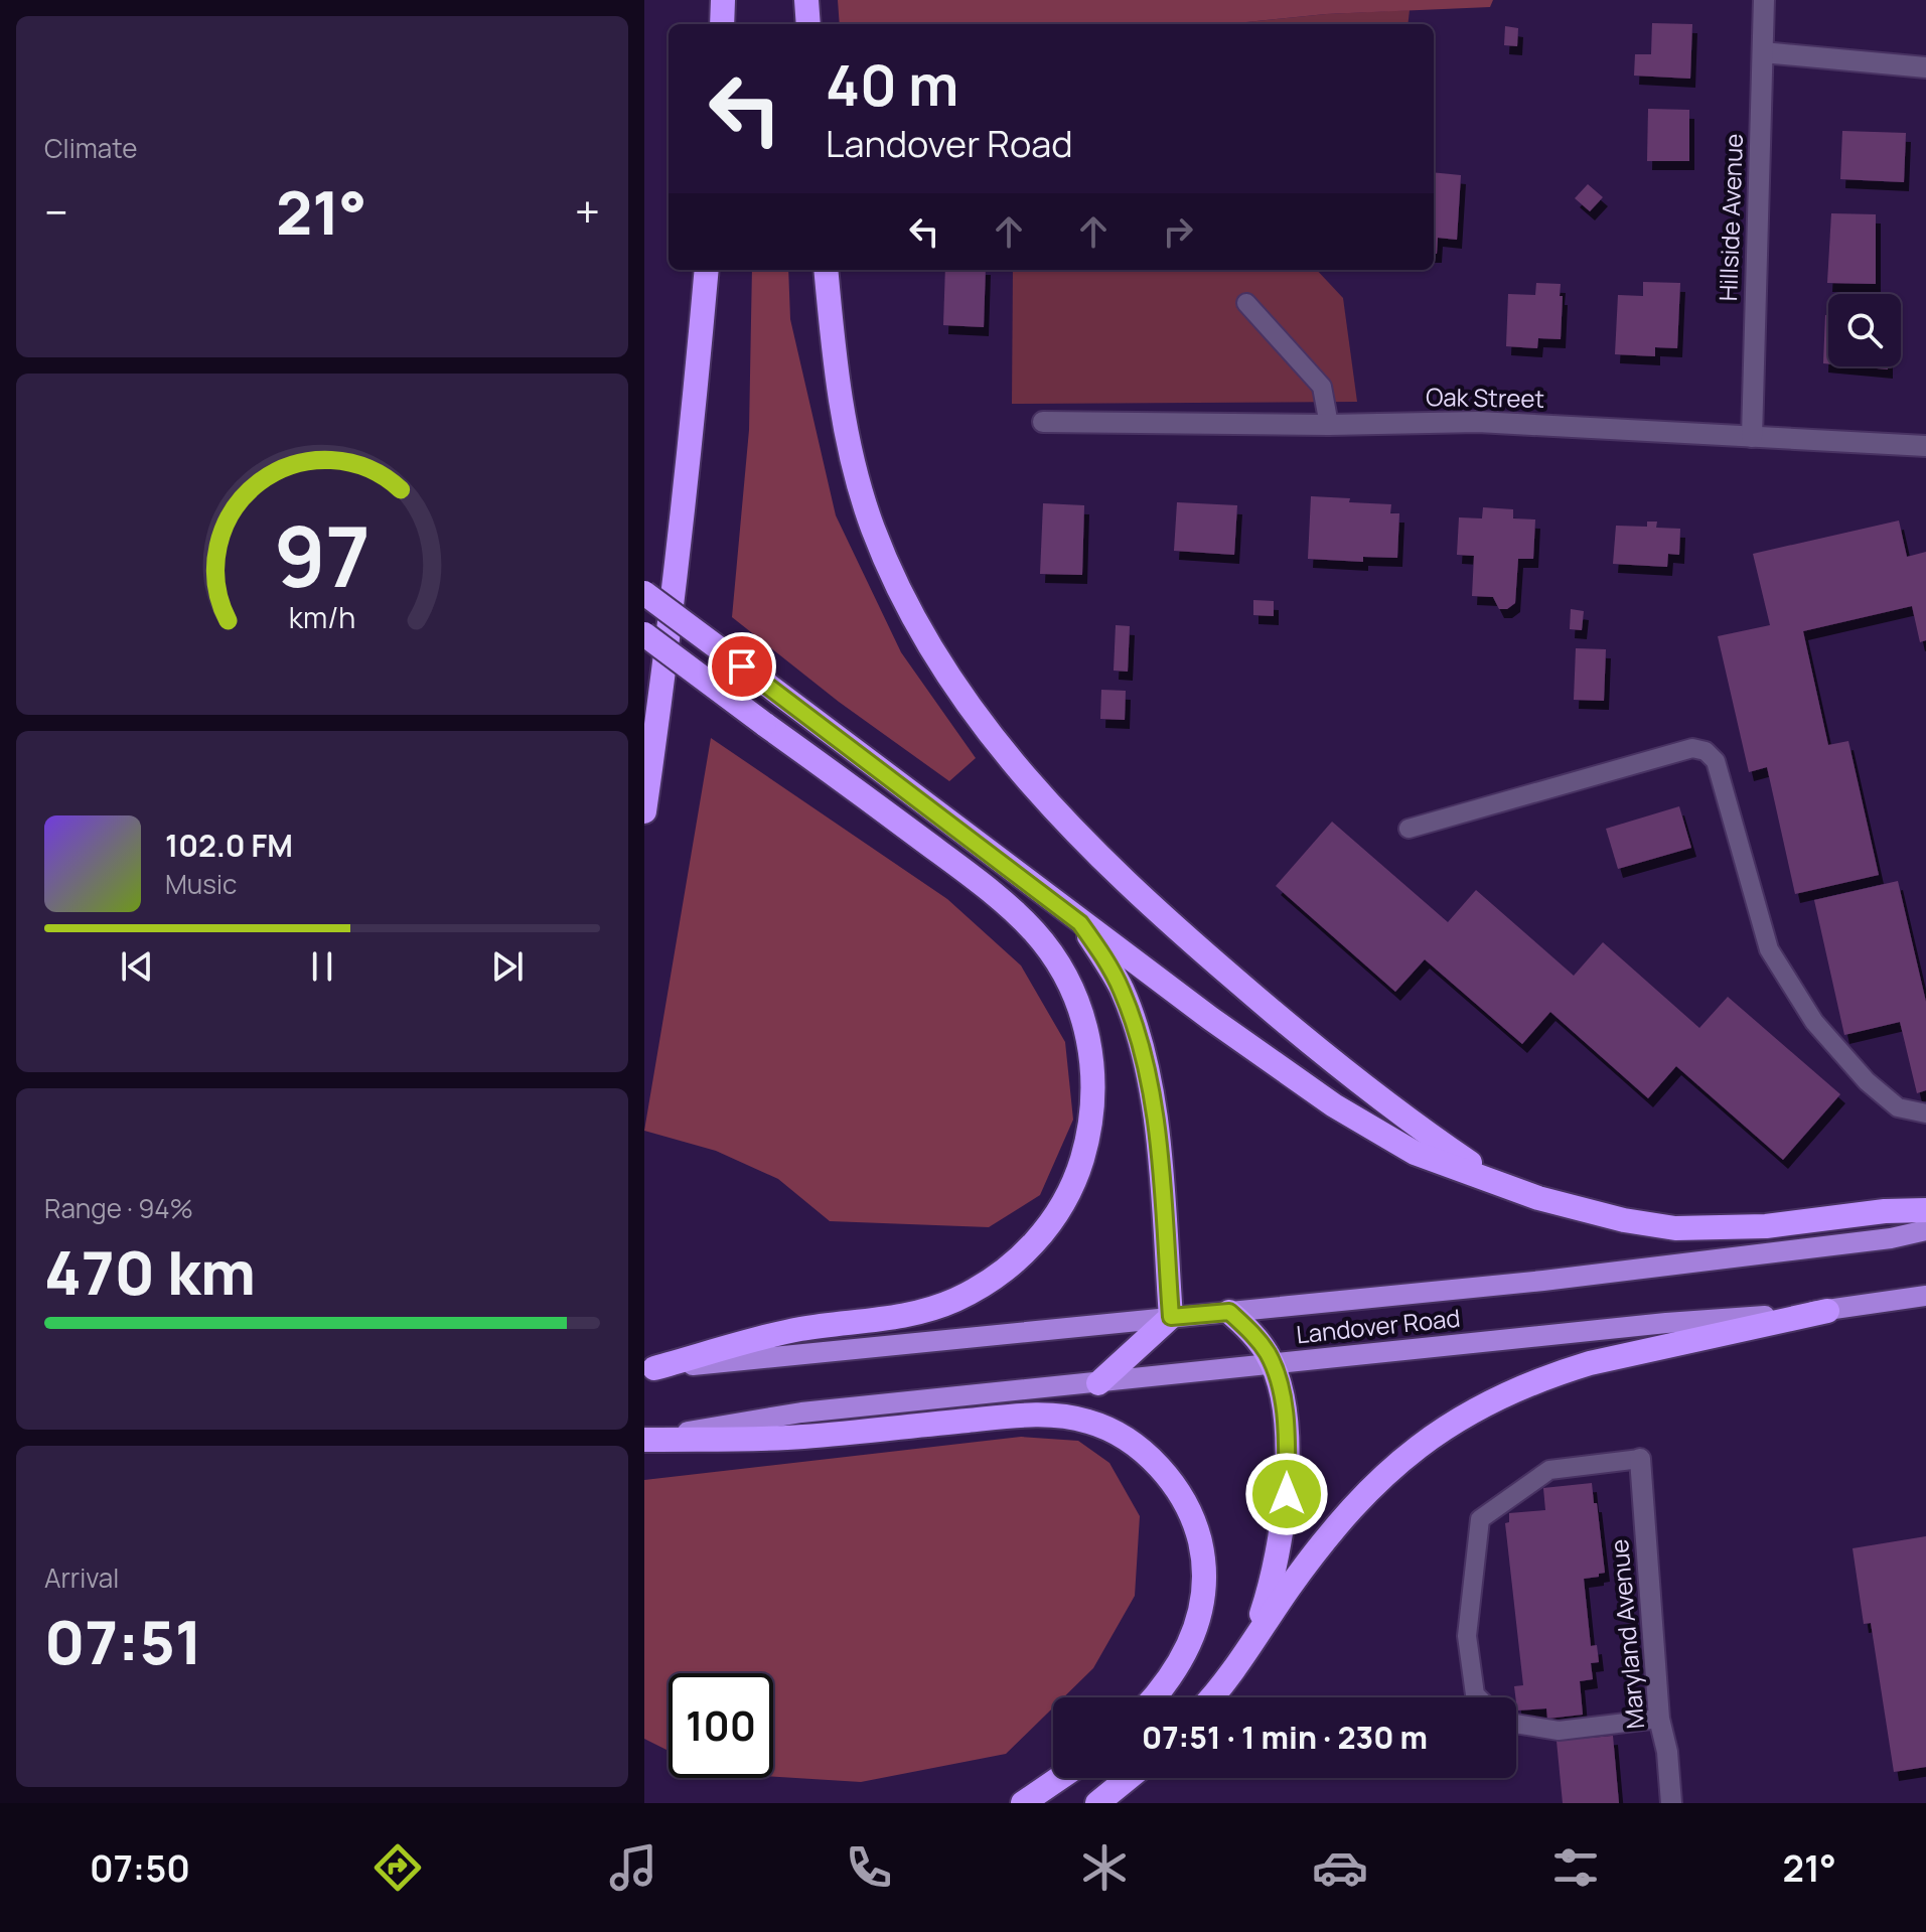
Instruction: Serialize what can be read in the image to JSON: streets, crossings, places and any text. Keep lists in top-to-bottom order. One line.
{"streets":{"main road":["Landover Road"],"street":["Hillside Avenue","Oak Street","Maryland Avenue"]},"crossings":[["Hillside Avenue","Oak Street"]],"page":{"tile":["Climate",["Range · 94%","470 km"],["Arrival","07:51"]],"turn":["40 m","Landover Road"],"heat":["−","21°","+"],"song":["102.0 FM","Music"],"limit":"100","trip":"07:51 · 1 min · 230 m","tabs":["07:50","21°"],"gauge":["97","km/h"]}}
